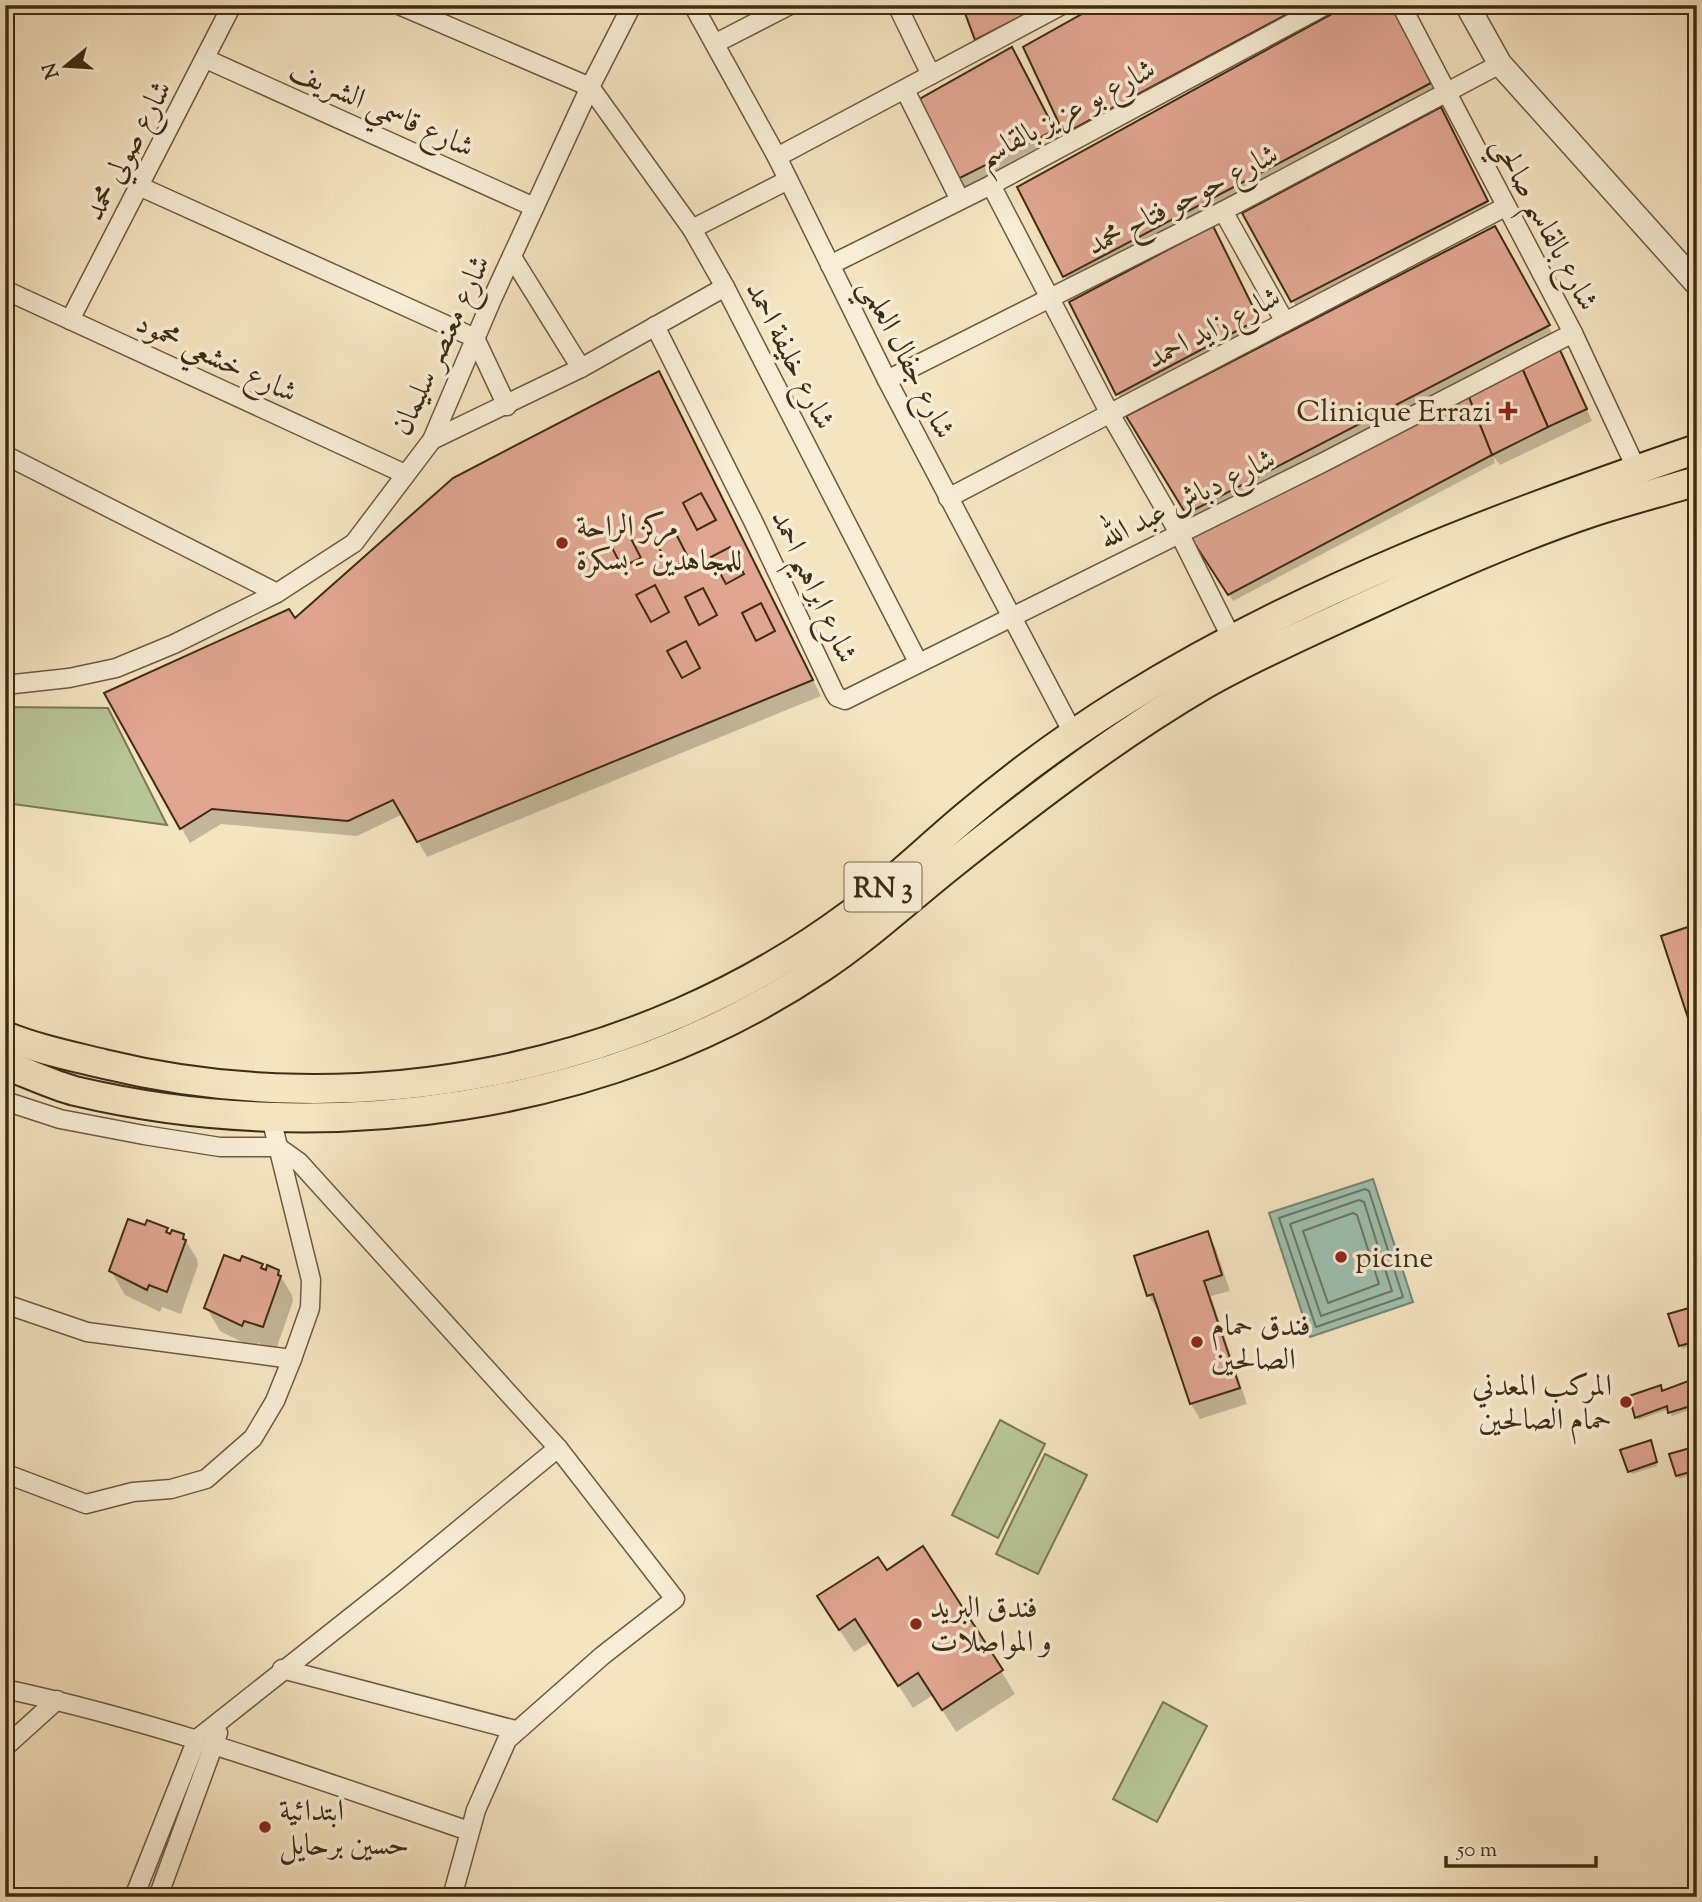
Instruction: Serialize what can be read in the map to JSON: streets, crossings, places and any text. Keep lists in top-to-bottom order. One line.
{"streets":{"main road":["RN 3"],"street":["شارع قاسمي الشريف","شارع بو عزيز بالقاسم","شارع صولي محمد","شارع حوحو فتاح محمد","شارع بالقاسم صالحي","شارع زايد احمد","شارع معنصر سليمان","شارع خليفة احمد","شارع خشعي محمود","شارع جفال العلمي","شارع دباش عبد الله","شارع ابراهيم احمد"]},"crossings":[["شارع قاسمي الشريف","شارع صولي محمد"],["شارع قاسمي الشريف","شارع معنصر سليمان"],["شارع بو عزيز بالقاسم","شارع جفال العلمي"],["شارع صولي محمد","شارع خشعي محمود"],["شارع حوحو فتاح محمد","شارع بالقاسم صالحي"],["شارع حوحو فتاح محمد","شارع جفال العلمي"],["شارع بالقاسم صالحي","شارع زايد احمد"],["شارع بالقاسم صالحي","شارع دباش عبد الله"],["شارع بالقاسم صالحي","RN 3"],["شارع زايد احمد","شارع جفال العلمي"],["شارع معنصر سليمان","شارع خليفة احمد"],["شارع معنصر سليمان","شارع خشعي محمود"],["شارع خليفة احمد","شارع ابراهيم احمد"],["شارع جفال العلمي","شارع دباش عبد الله"],["شارع جفال العلمي","شارع ابراهيم احمد"],["شارع جفال العلمي","RN 3"],["شارع دباش عبد الله","شارع ابراهيم احمد"]],"places":{"health":["Clinique Errazi"],"other":["مركز الراحة للمجاهدين - بسكرة","picine","فندق حمام الصالحين","المركب المعدني حمام الصالحين","فندق البريد و المواصلات","ابتدائية حسين برحايل"]},"scale_bar":"50 m","north":"left"}
